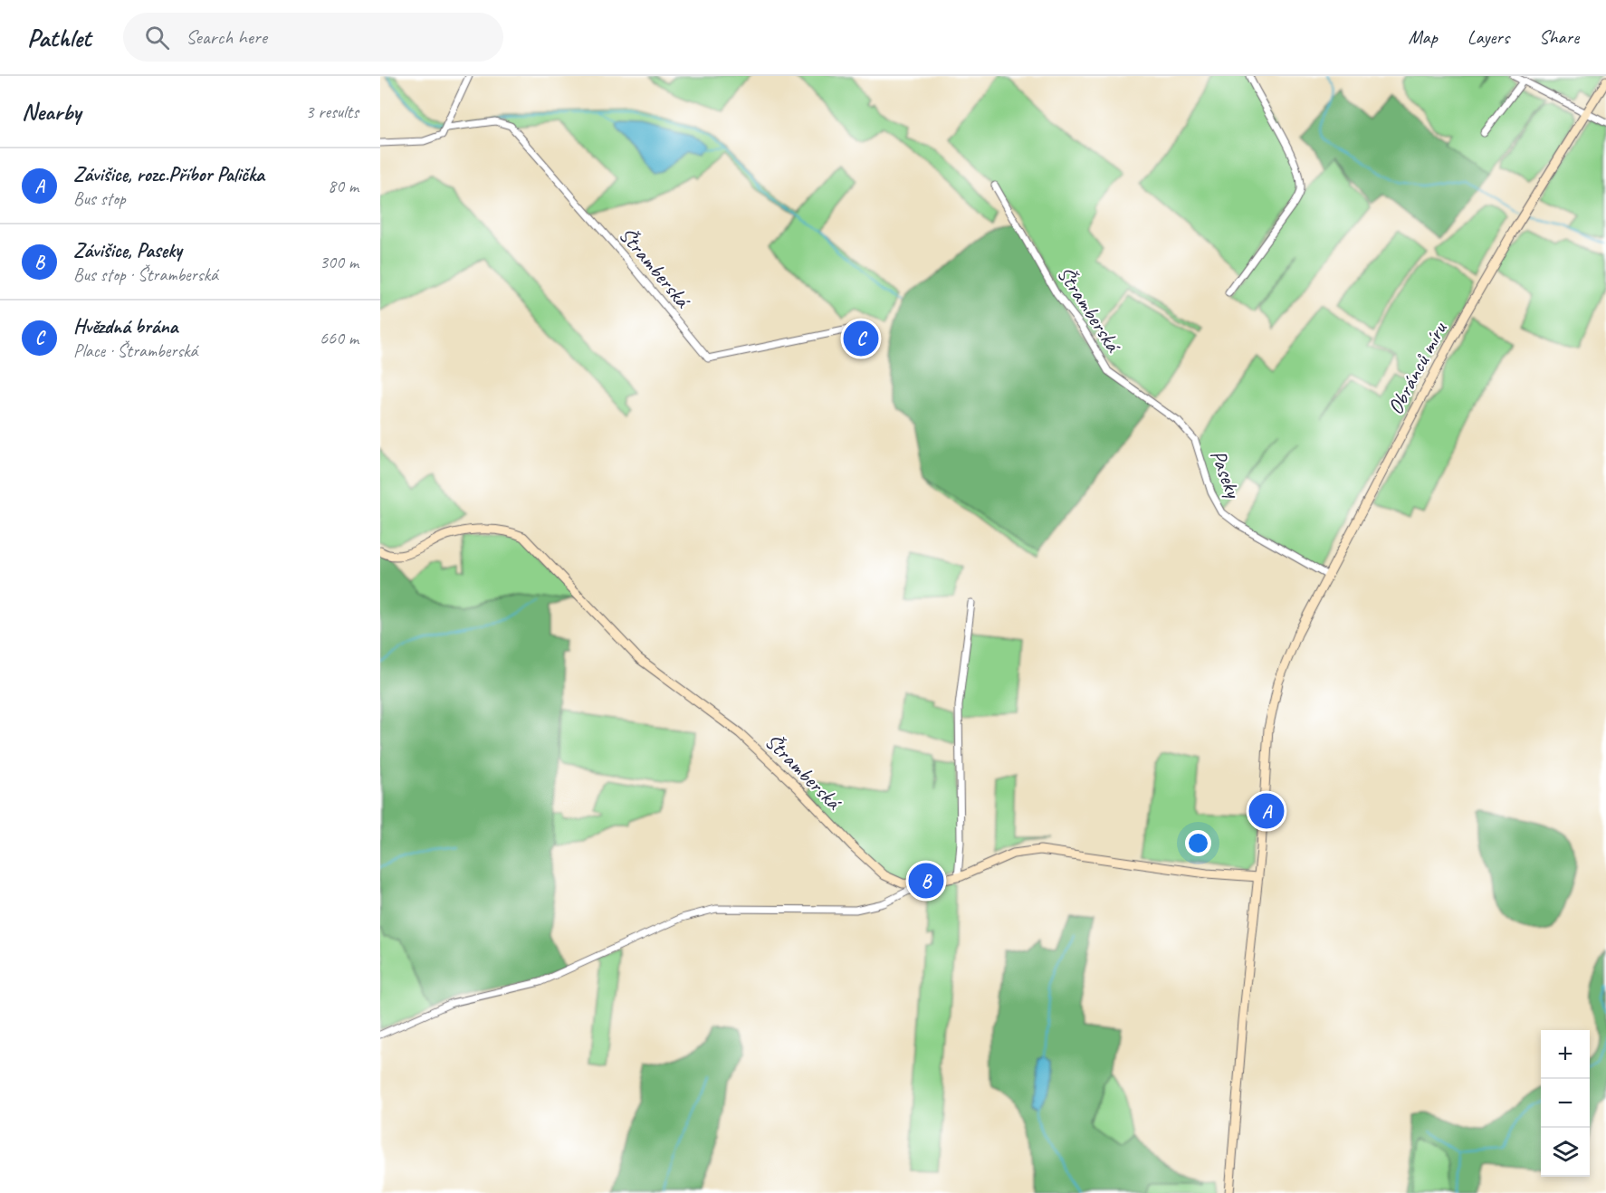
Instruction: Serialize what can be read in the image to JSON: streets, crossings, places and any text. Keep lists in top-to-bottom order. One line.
{"streets":{"main road":["Štramberská","Obránců míru"],"street":["Paseky"]},"crossings":[["Štramberská","Obránců míru"],["Štramberská","Paseky"],["Obránců míru","Paseky"]],"page":{"header":"Pathlet","search":"Search here","nav":["Map","Layers","Share"],"heading":["Nearby","3 results"],"list":[{"mark":"A","name":"Závišice, rozc.Příbor Palička","note":"Bus stop","value":"80 m"},{"mark":"B","name":"Závišice, Paseky","note":"Bus stop · Štramberská","value":"300 m"},{"mark":"C","name":"Hvězdná brána","note":"Place · Štramberská","value":"660 m"}],"pins":["C","A","B"],"map_buttons":["+","−"]}}
